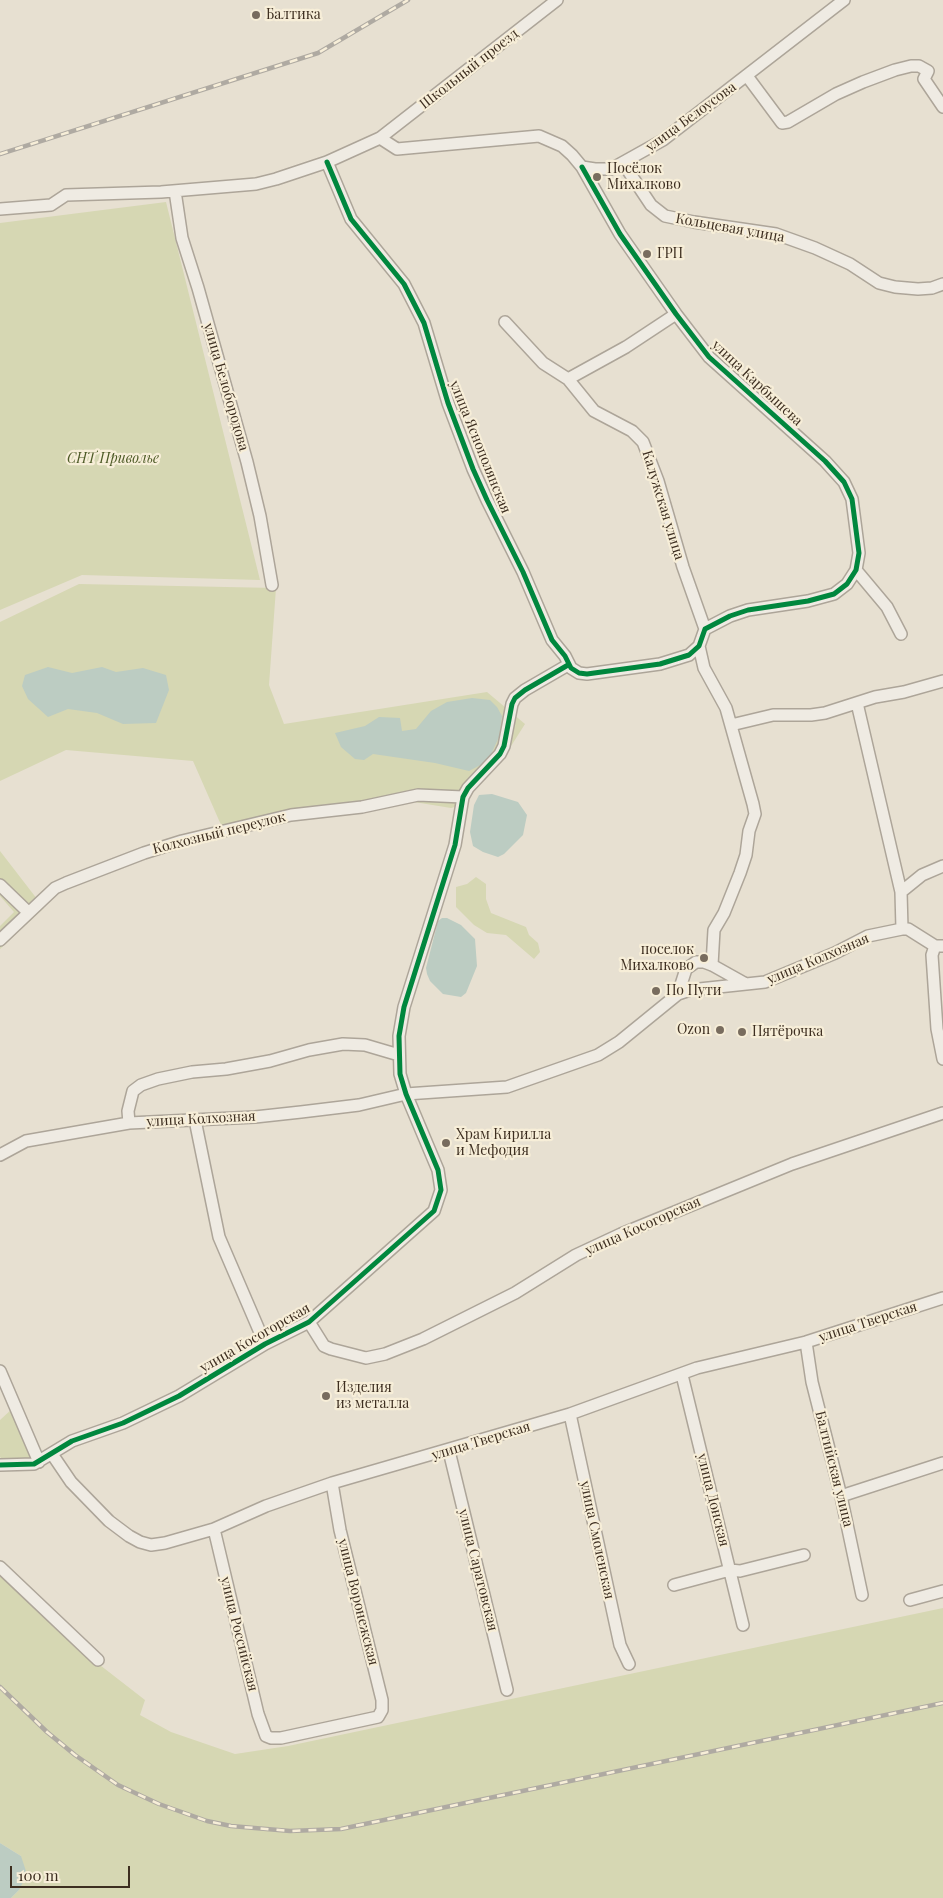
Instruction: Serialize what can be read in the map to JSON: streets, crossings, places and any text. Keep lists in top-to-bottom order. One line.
{"streets":{"street":["Школьный проезд","улица Белоусова","Кольцевая улица","улица Карбышева","улица Белобородова","улица Яснополянская","Калужская улица","Колхозный переулок","улица Колхозная","улица Косогорская","улица Тверская","Балтийская улица","улица Донская","улица Смоленская","улица Саратовская","улица Воронежская","улица Российская"]},"crossings":[["Школьный проезд","улица Белобородова"],["Школьный проезд","улица Яснополянская"],["улица Белоусова","Кольцевая улица"],["улица Белоусова","улица Карбышева"],["Колхозный переулок","улица Косогорская"],["улица Колхозная","улица Косогорская"],["улица Косогорская","улица Тверская"],["улица Тверская","Балтийская улица"],["улица Тверская","улица Донская"],["улица Тверская","улица Смоленская"],["улица Тверская","улица Саратовская"],["улица Тверская","улица Воронежская"],["улица Тверская","улица Российская"],["улица Воронежская","улица Российская"]],"parks":["СНТ Приволье"],"places":["Балтика","Посёлок Михалково","ГРП","поселок Михалково","По Пути","Ozon","Пятёрочка","Храм Кирилла и Мефодия","Изделия из металла"],"scale_bar":"100 m"}
